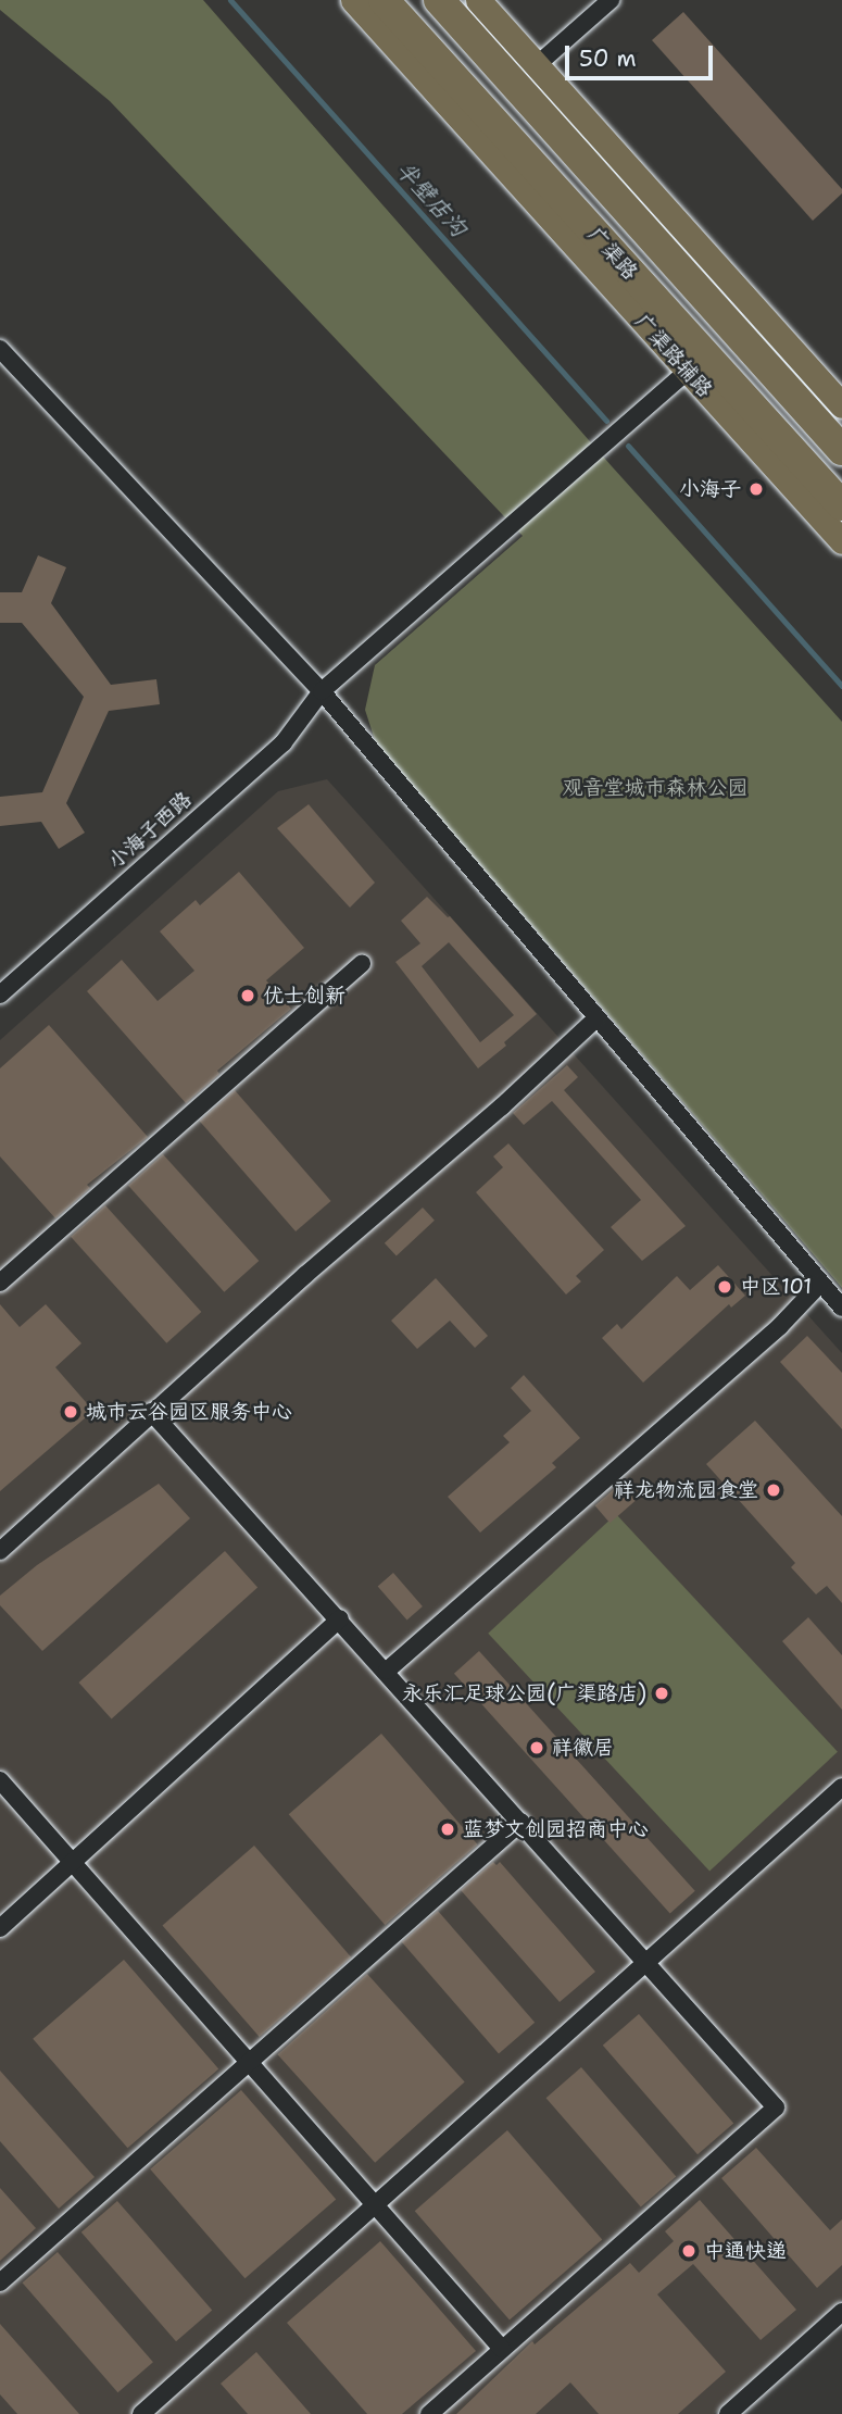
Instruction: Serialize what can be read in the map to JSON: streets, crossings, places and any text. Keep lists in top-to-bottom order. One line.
{"streets":{"highway":["广渠路"],"main road":["广渠路辅路"],"street":["小海子西路"]},"crossings":[["广渠路辅路","小海子西路"]],"water":["半壁店沟"],"parks":["观音堂城市森林公园"],"places":["小海子","优士创新","中区101","城市云谷园区服务中心","祥龙物流园食堂","永乐汇足球公园(广渠路店)","祥徽居","蓝梦文创园招商中心","中通快递"],"scale_bar":"50 m"}
